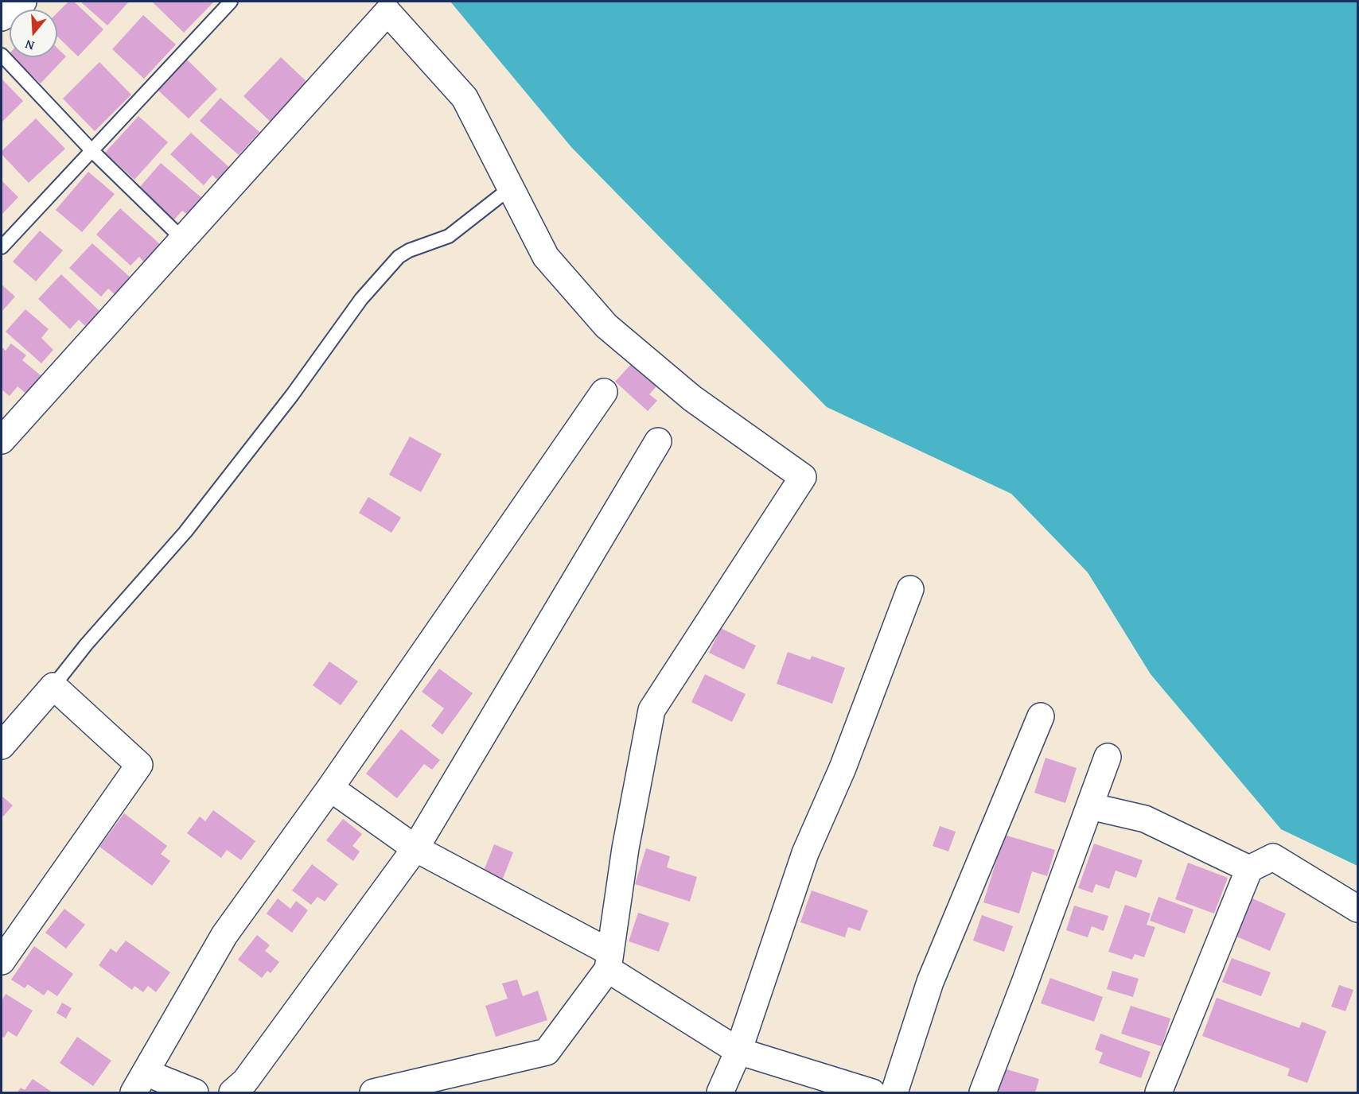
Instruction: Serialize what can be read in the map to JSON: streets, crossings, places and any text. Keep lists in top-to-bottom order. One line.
{"north":"bottom"}
